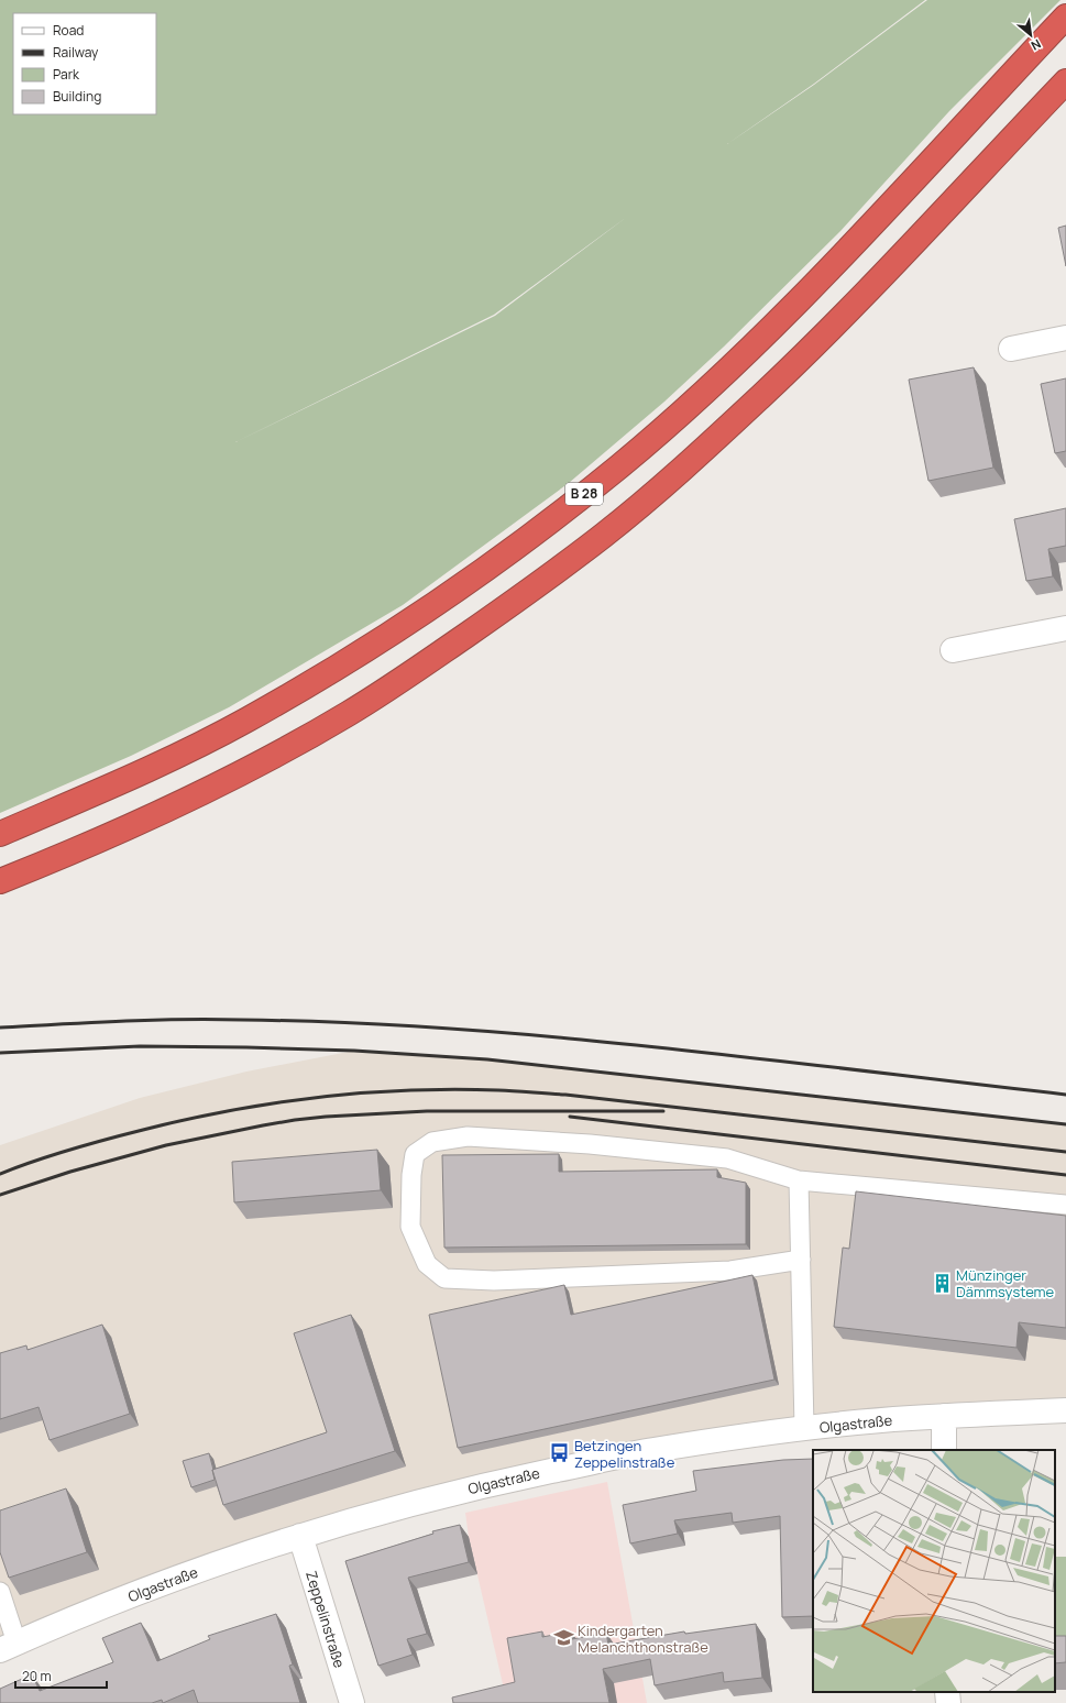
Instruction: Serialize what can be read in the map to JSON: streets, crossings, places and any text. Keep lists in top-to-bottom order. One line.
{"streets":{"highway":["B 28"],"street":["Olgastraße","Zeppelinstraße"]},"crossings":[["Olgastraße","Zeppelinstraße"]],"places":{"building":["Münzinger Dämmsysteme"],"bus stop":["Betzingen Zeppelinstraße"],"school or university":["Kindergarten Melanchthonstraße"]},"legend":["Road","Railway","Park","Building"],"scale_bar":"20 m","north":"bottom right"}
